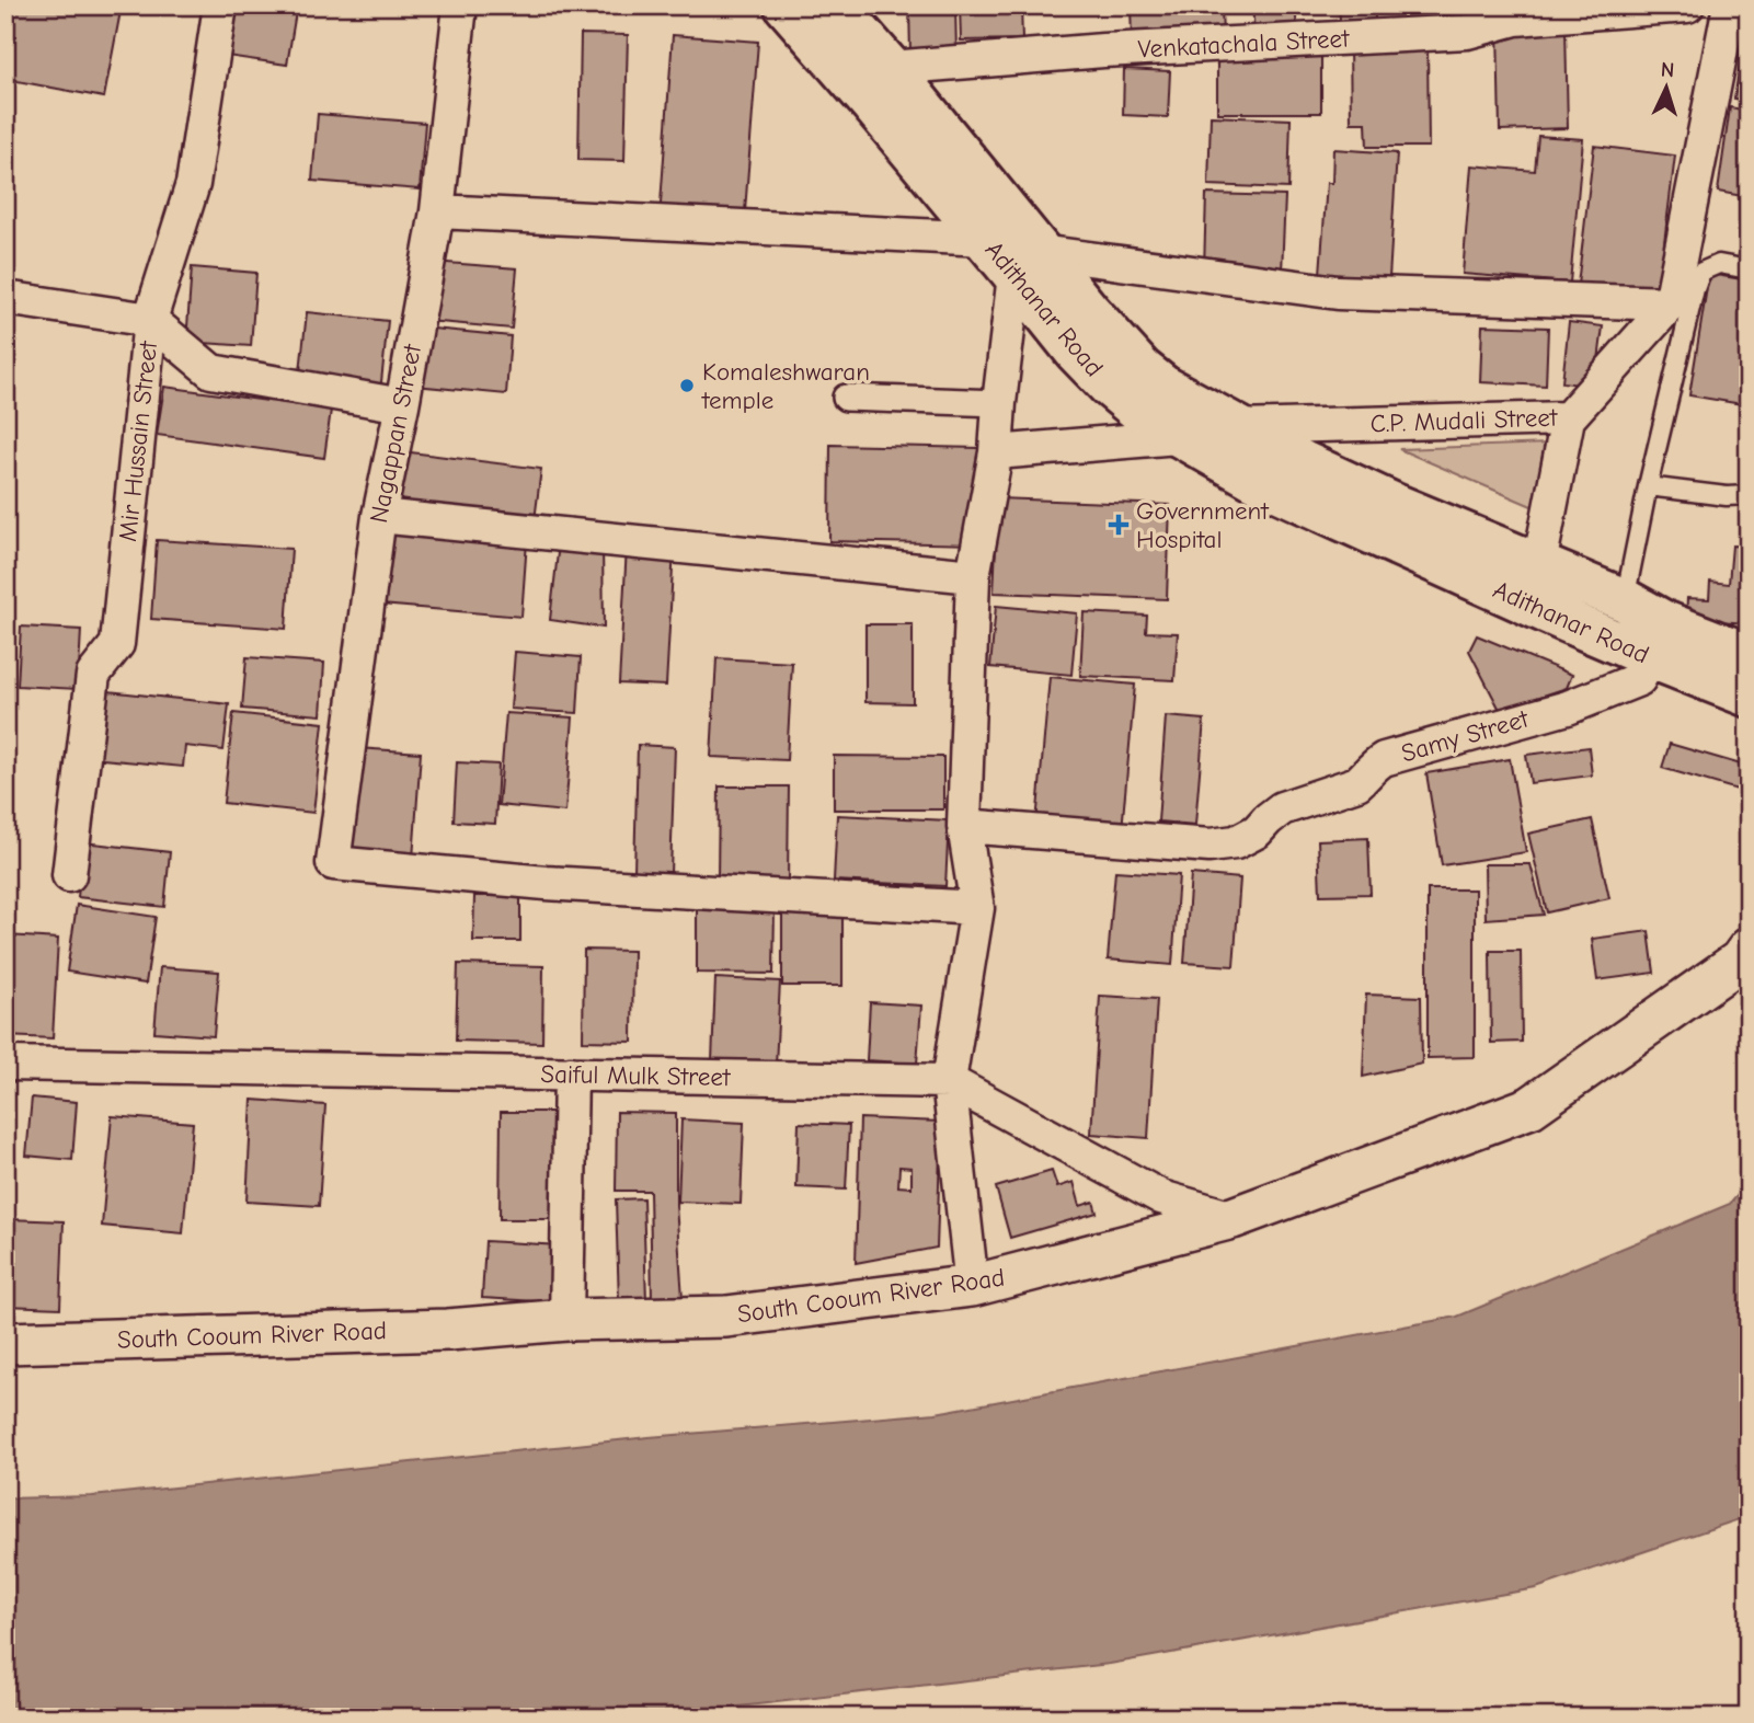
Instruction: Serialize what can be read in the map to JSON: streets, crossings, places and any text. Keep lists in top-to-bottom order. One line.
{"streets":{"main road":["Adithanar Road"],"street":["Venkatachala Street","C.P. Mudali Street","Nagappan Street","Mir Hussain Street","Samy Street","Saiful Mulk Street","South Cooum River Road"]},"crossings":[["Venkatachala Street","Adithanar Road"],["Adithanar Road","C.P. Mudali Street"],["Adithanar Road","Samy Street"],["Saiful Mulk Street","South Cooum River Road"]],"places":{"other":["Komaleshwaran temple"],"health":["Government Hospital"]},"north":"top"}
